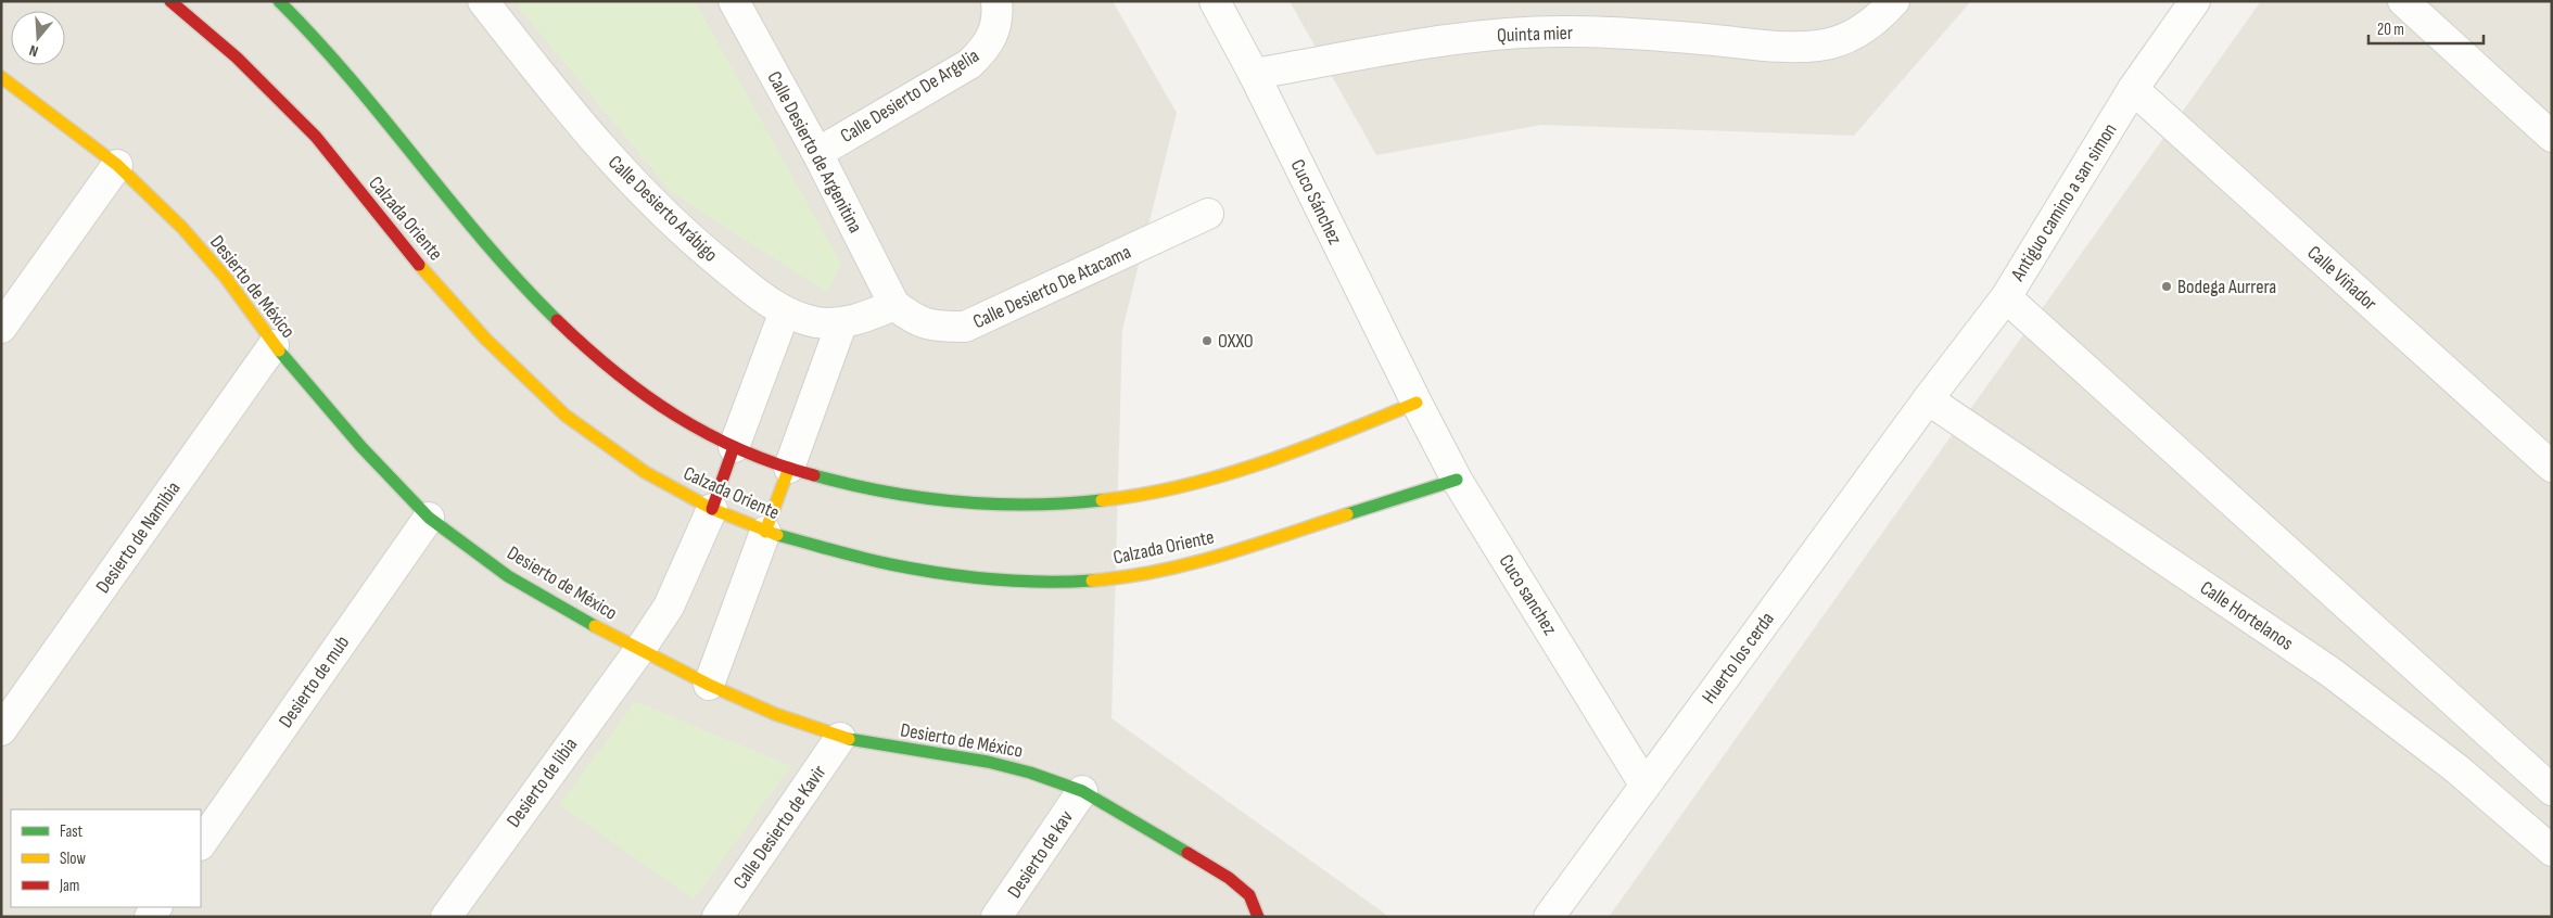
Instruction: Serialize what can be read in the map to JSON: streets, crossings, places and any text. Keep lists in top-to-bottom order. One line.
{"streets":{"street":["Quinta mier","Calle Desierto De Argelia","Calle Desierto de Argenitina","Cuco Sánchez","Antiguo camino a san simon","Calle Desierto Arábigo","Calzada Oriente","Calle Viñador","Desierto de México","Calle Desierto De Atacama","Desierto de Namibia","Cuco sanchez","Calle Hortelanos","Huerto los cerda","Desierto de mub","Desierto de libia","Calle Desierto de Kavir","Desierto de kav"]},"crossings":[["Quinta mier","Cuco Sánchez"],["Calle Desierto De Argelia","Calle Desierto de Argenitina"],["Calle Desierto de Argenitina","Calle Desierto Arábigo"],["Calle Desierto de Argenitina","Calle Desierto De Atacama"],["Cuco Sánchez","Cuco sanchez"],["Antiguo camino a san simon","Calle Viñador"],["Antiguo camino a san simon","Calle Hortelanos"],["Antiguo camino a san simon","Huerto los cerda"],["Calle Desierto Arábigo","Calle Desierto De Atacama"],["Calzada Oriente","Cuco sanchez"],["Calzada Oriente","Desierto de libia"],["Desierto de México","Desierto de Namibia"],["Desierto de México","Desierto de mub"],["Desierto de México","Desierto de libia"],["Desierto de México","Calle Desierto de Kavir"],["Desierto de México","Desierto de kav"],["Cuco sanchez","Huerto los cerda"],["Calle Hortelanos","Huerto los cerda"]],"places":["Bodega Aurrera","OXXO"],"legend":["Fast","Slow","Jam"],"scale_bar":"20 m","north":"bottom"}
